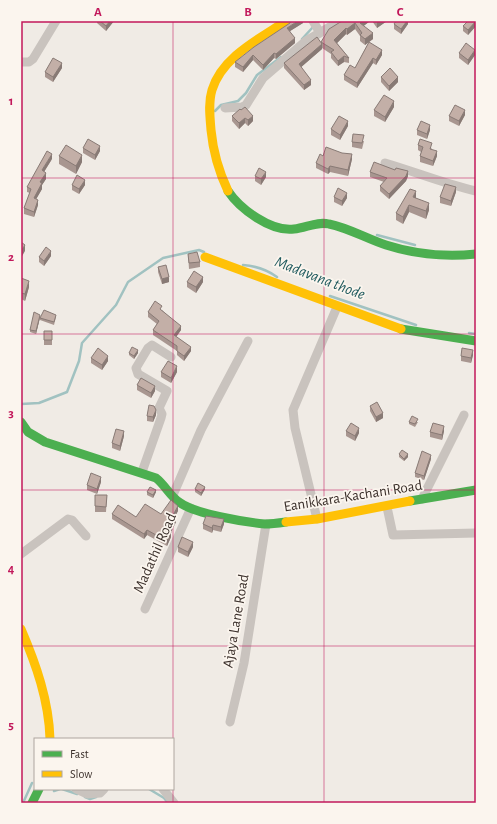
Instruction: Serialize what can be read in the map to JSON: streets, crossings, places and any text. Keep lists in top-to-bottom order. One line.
{"streets":{"street":["Eanikkara-Kachani Road","Madathil Road","Ajaya Lane Road"]},"crossings":[["Eanikkara-Kachani Road","Madathil Road"],["Eanikkara-Kachani Road","Ajaya Lane Road"]],"water":["Madavana thode"],"legend":["Fast","Slow"],"grid":{"columns":["A","B","C"],"rows":["1","2","3","4","5"]}}
